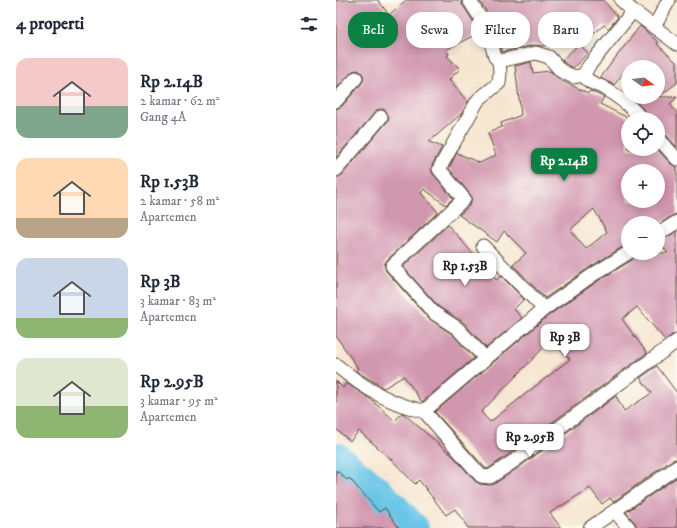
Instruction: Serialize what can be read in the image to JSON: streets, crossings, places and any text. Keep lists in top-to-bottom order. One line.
{"north":"right","page":{"heading":"4 properti","chip":["Beli","Sewa","Filter","Baru"],"list":[{"name":"Rp 2.14B","note":"2 kamar · 62 m² · Gang 4A"},{"name":"Rp 1.53B","note":"2 kamar · 58 m² · Apartemen"},{"name":"Rp 3B","note":"3 kamar · 83 m² · Apartemen"},{"name":"Rp 2.95B","note":"3 kamar · 95 m² · Apartemen"}],"map_buttons":["+","−"],"price":["Rp 2.14B","Rp 1.53B","Rp 3B","Rp 2.95B"]}}
